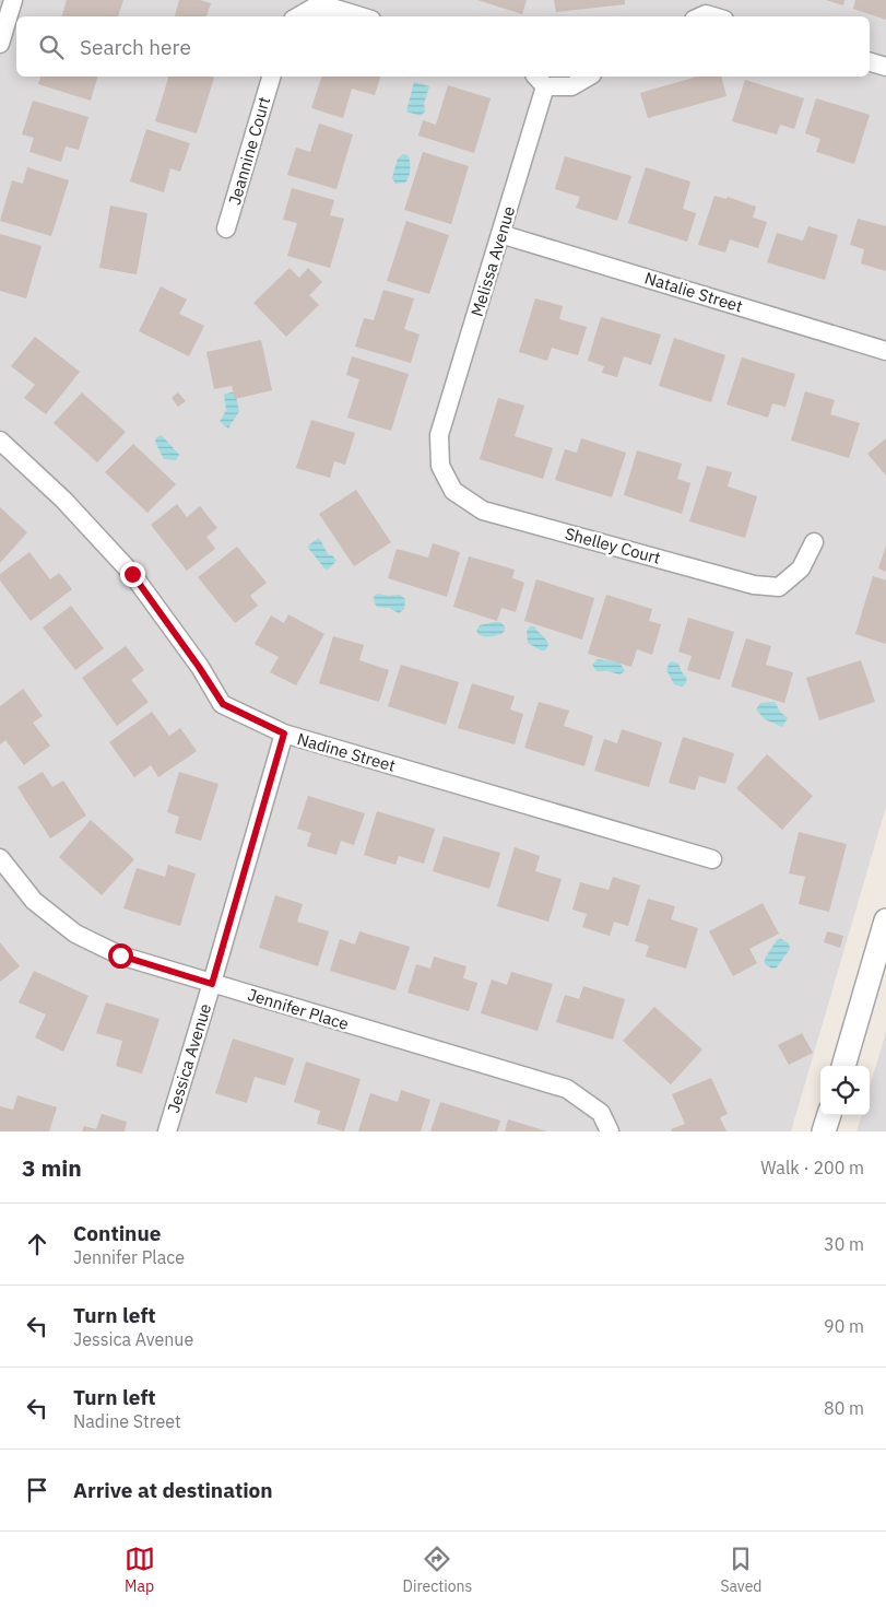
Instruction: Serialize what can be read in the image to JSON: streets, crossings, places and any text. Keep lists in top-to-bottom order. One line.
{"streets":{"street":["Jeannine Court","Melissa Avenue","Natalie Street","Shelley Court","Nadine Street","Jennifer Place","Jessica Avenue"]},"crossings":[["Melissa Avenue","Natalie Street"],["Melissa Avenue","Shelley Court"],["Nadine Street","Jessica Avenue"],["Jennifer Place","Jessica Avenue"]],"page":{"search":"Search here","heading":["3 min","Walk · 200 m"],"list":[["Continue","Jennifer Place","30 m"],["Turn left","Jessica Avenue","90 m"],["Turn left","Nadine Street","80 m"],"Arrive at destination"],"nav":["Map","Directions","Saved"]}}
